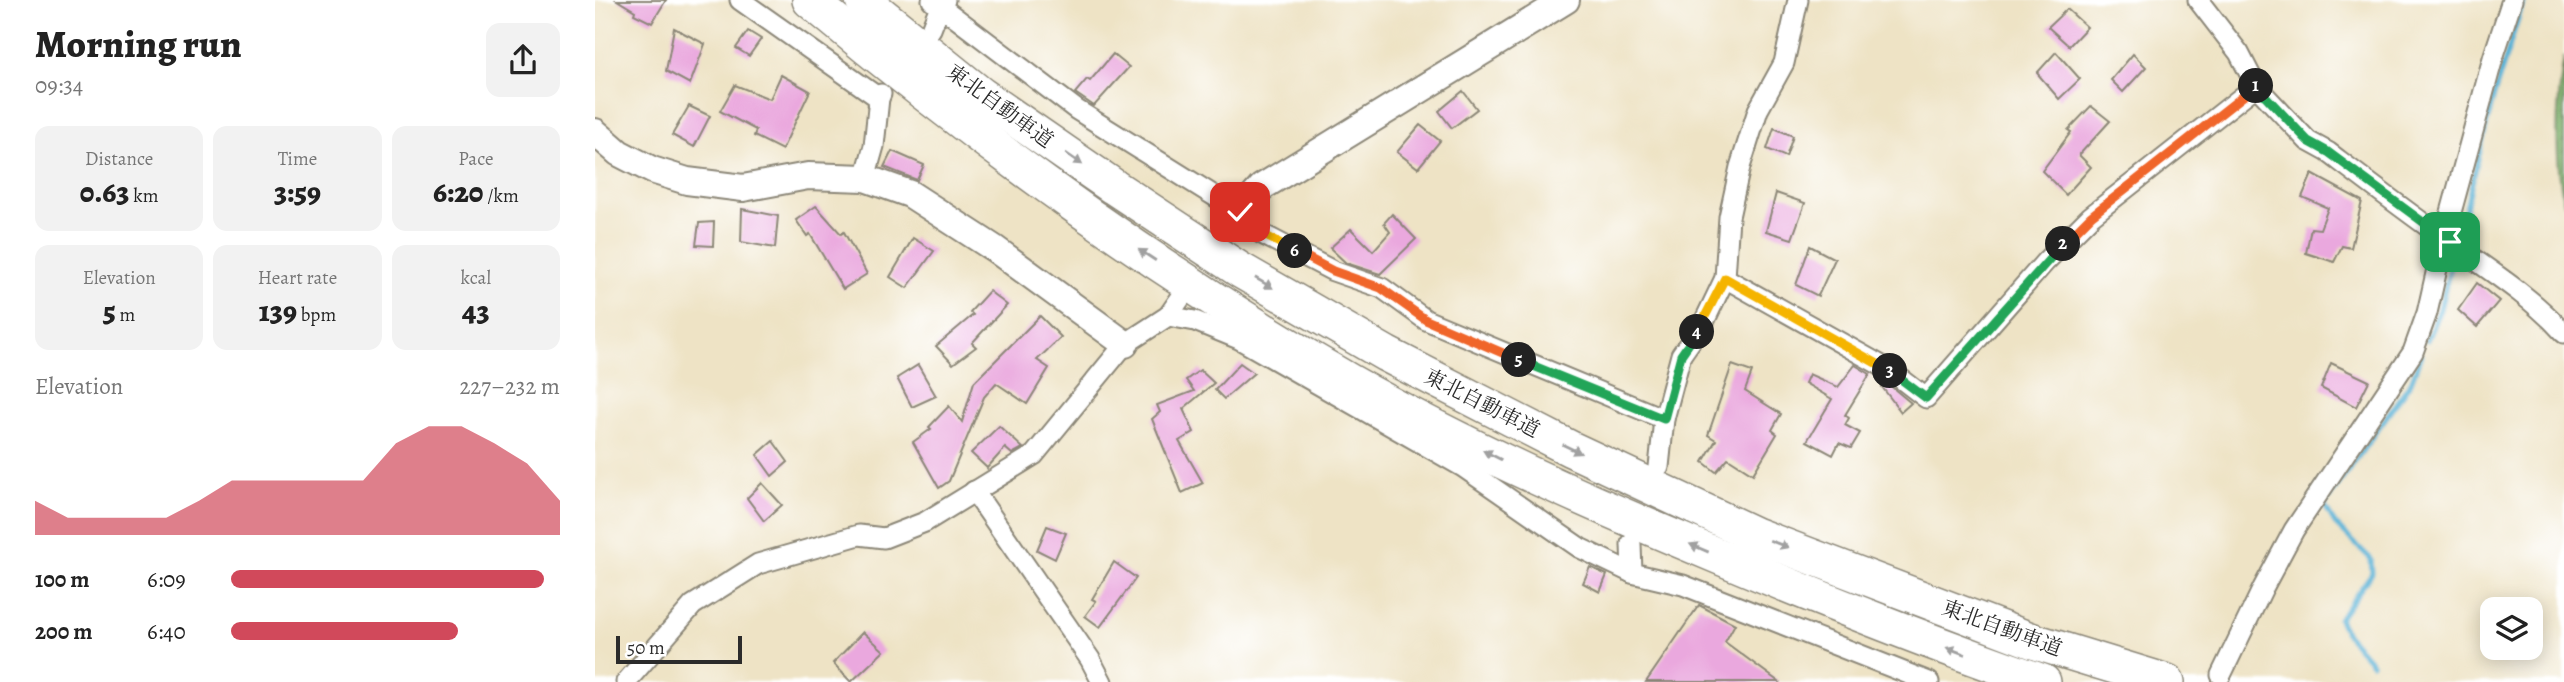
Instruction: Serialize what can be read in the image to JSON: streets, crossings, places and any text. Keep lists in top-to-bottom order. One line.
{"streets":{"highway":["東北自動車道"]},"scale_bar":"50 m","page":{"heading":["Morning run","09:34"],"pins":["1","2","6","4","5","3"],"stats":[["Distance","0.63 km"],["Time","3:59"],["Pace","6:20 /km"],["Elevation","5 m"],["Heart rate","139 bpm"],["kcal","43"]],"chart":["Elevation","227–232 m"],"list":[{"name":"100 m","note":"6:09"},{"name":"200 m","note":"6:40"}],"scale":"50 m"}}
